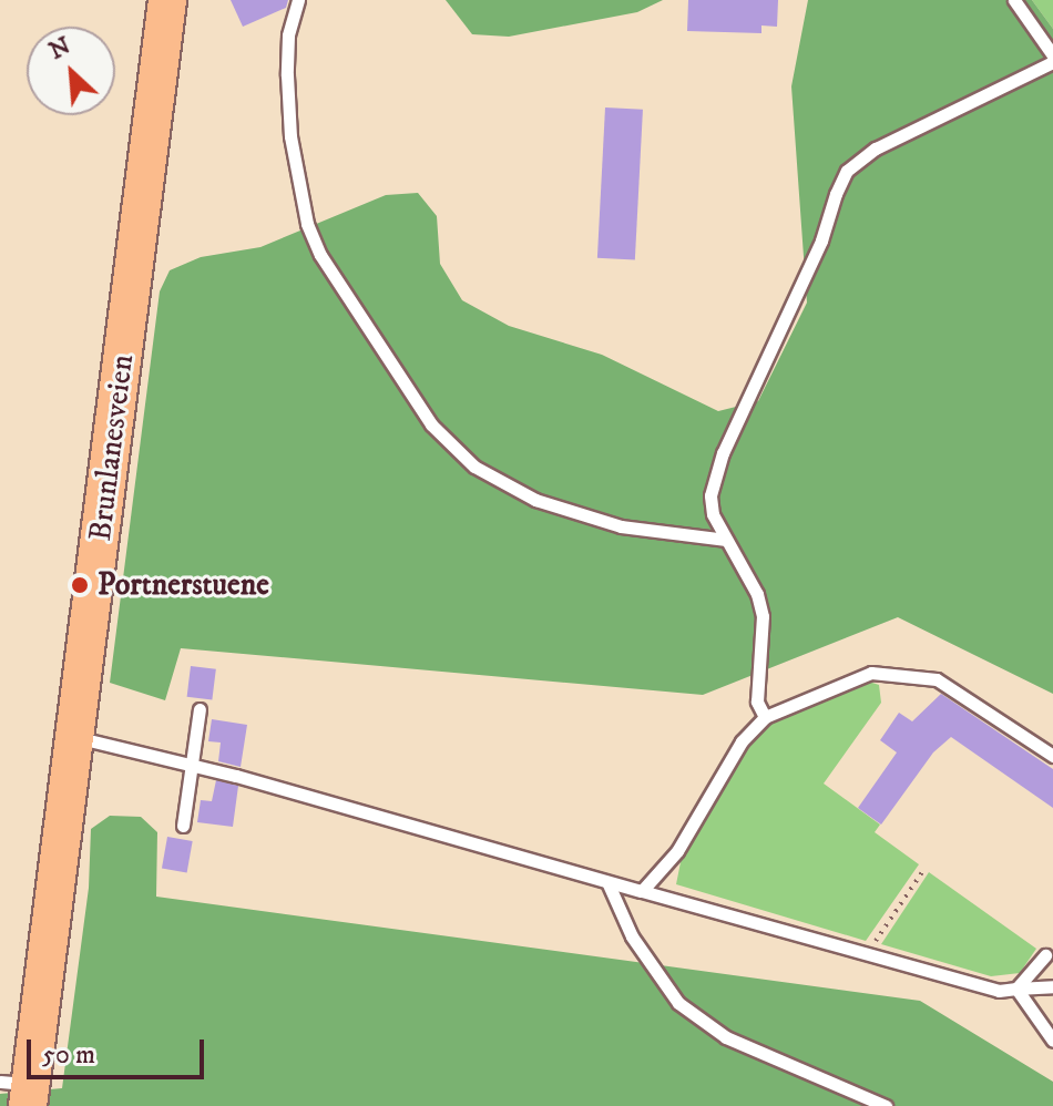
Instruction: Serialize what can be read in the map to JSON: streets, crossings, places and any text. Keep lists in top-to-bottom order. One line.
{"streets":{"main road":["Brunlanesveien"]},"places":["Portnerstuene"],"scale_bar":"50 m","north":"top left"}
